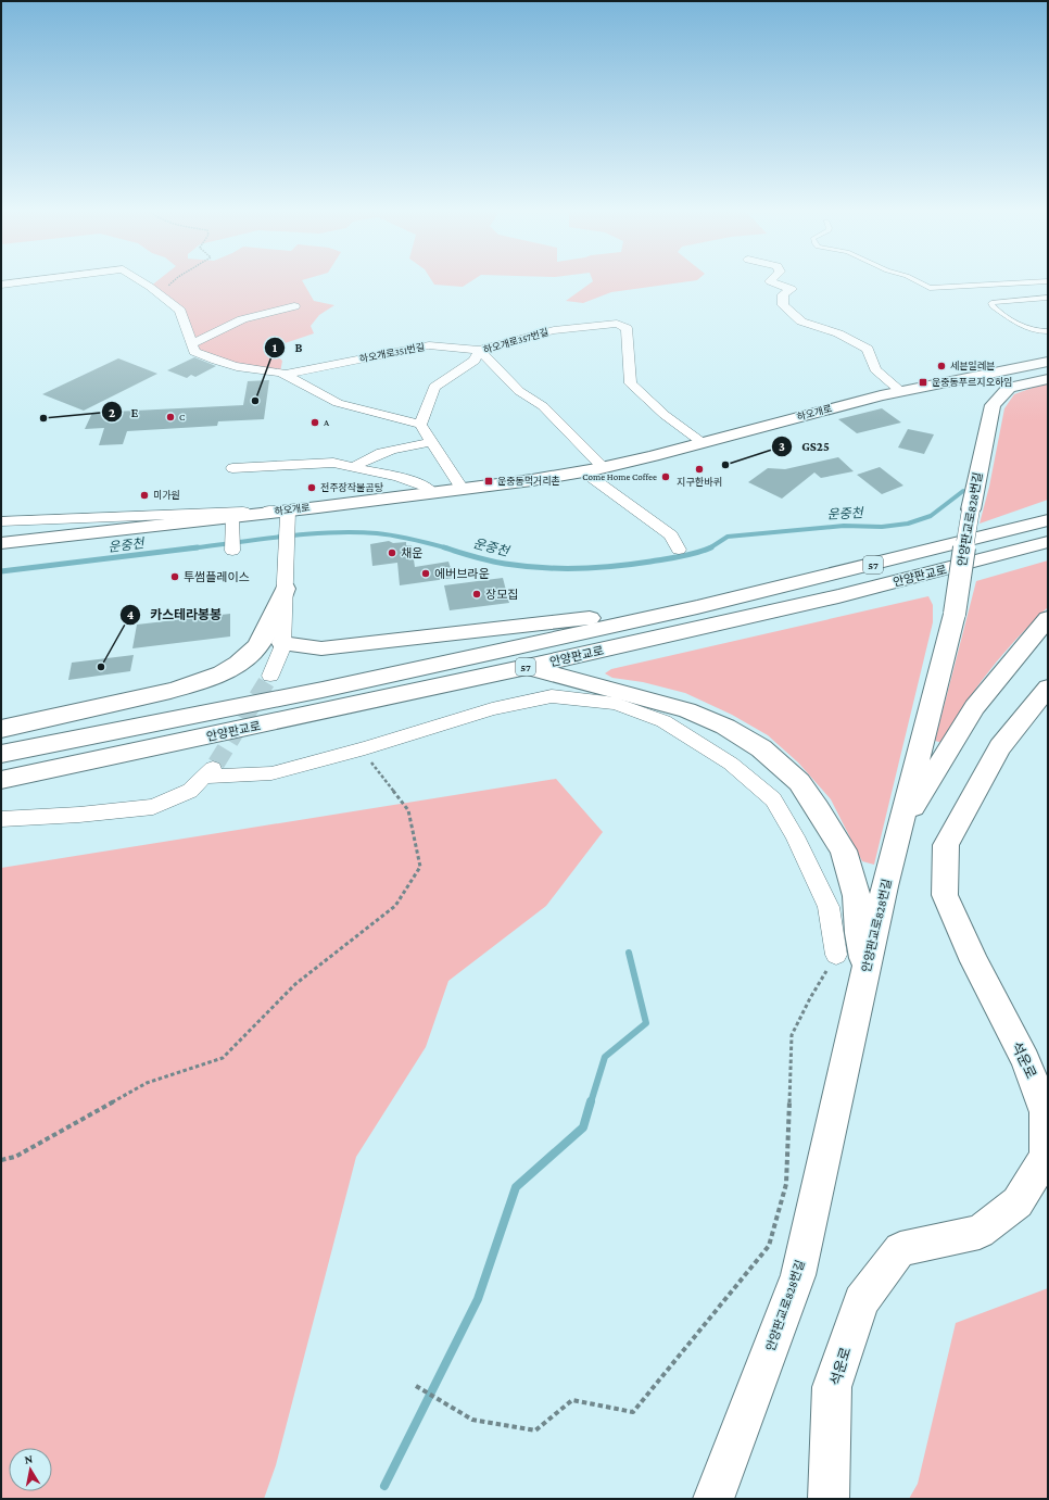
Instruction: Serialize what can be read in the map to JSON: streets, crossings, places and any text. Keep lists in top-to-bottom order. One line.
{"streets":{"street":["하오개로357번길","하오개로351번길","하오개로","안양판교로828번길","57","안양판교로","석운로"]},"crossings":[["하오개로357번길","하오개로351번길"],["하오개로357번길","하오개로"]],"water":["운중천"],"places":{"other":["세븐일레븐","B","C","E","A","GS25","지구한바퀴","Come Home Coffee","전주장작불곰탕","미가원","채운","에버브라운","투썸플레이스","장모집","카스테라봉봉"],"transit":["운중동푸르지오하임","운중동먹거리촌"]},"north":"top"}
